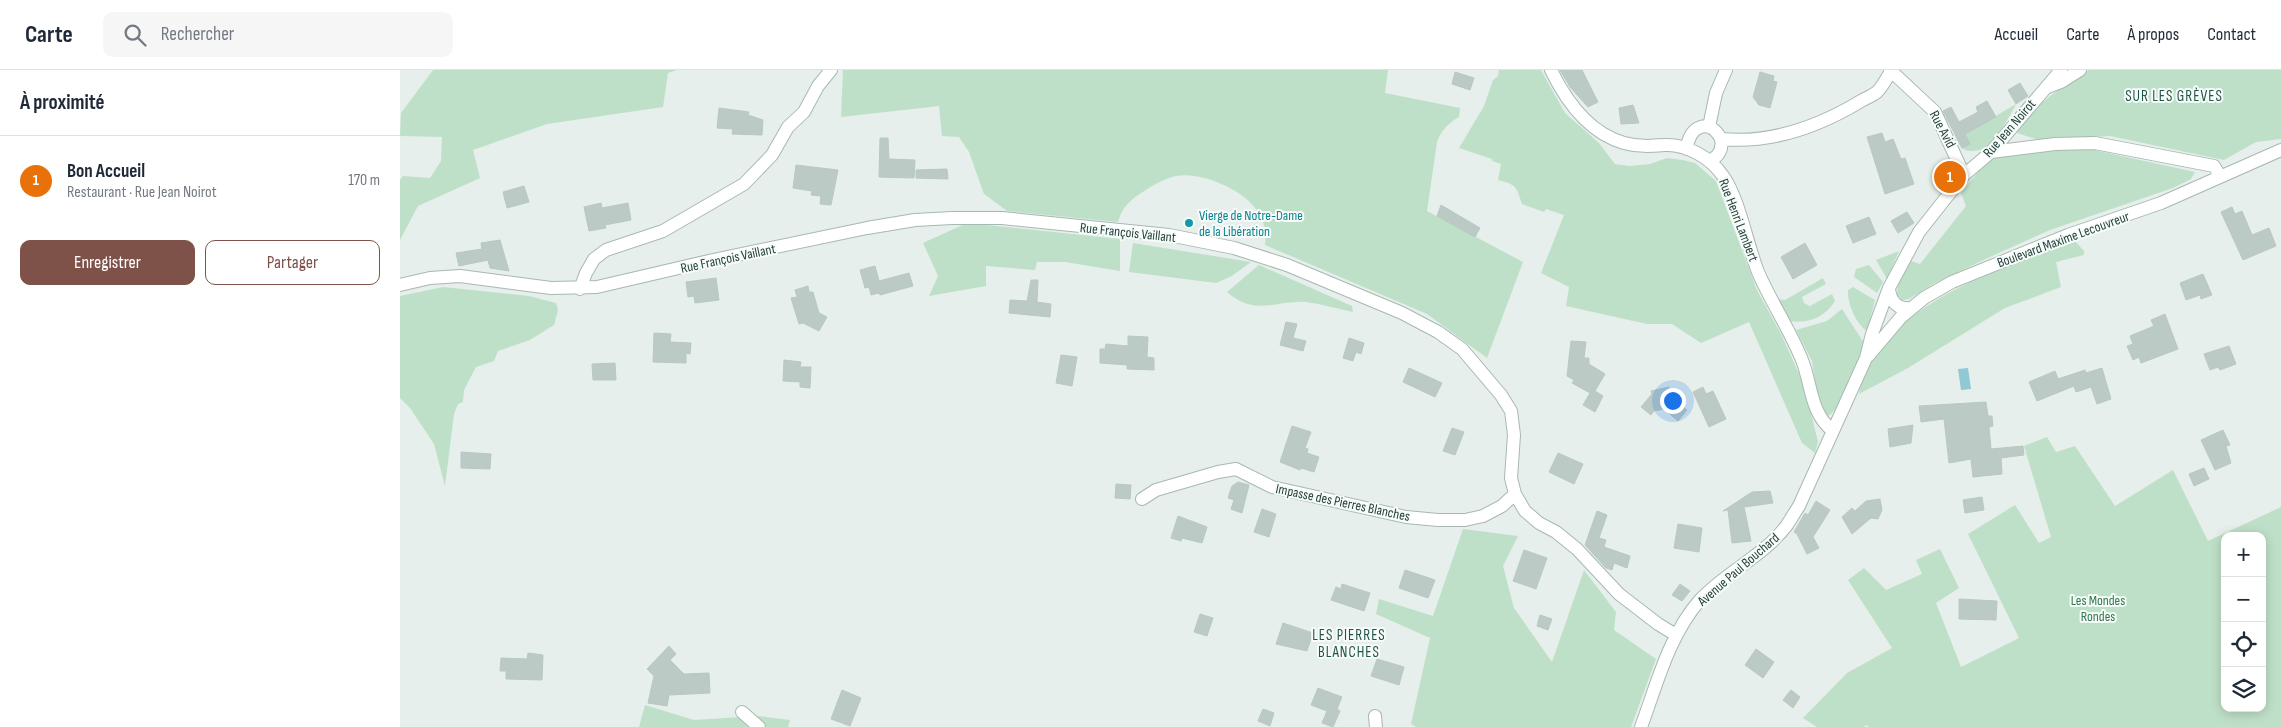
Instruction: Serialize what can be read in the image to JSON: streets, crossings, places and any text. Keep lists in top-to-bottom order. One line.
{"streets":{"street":["Rue Jean Noirot","Rue Avid","Rue Henri Lambert","Rue François Vaillant","Boulevard Maxime Lecouvreur","Impasse des Pierres Blanches","Avenue Paul Bouchard"]},"crossings":[["Rue Jean Noirot","Rue Avid"],["Rue Jean Noirot","Boulevard Maxime Lecouvreur"],["Rue Jean Noirot","Avenue Paul Bouchard"],["Rue Henri Lambert","Avenue Paul Bouchard"],["Rue François Vaillant","Impasse des Pierres Blanches"],["Rue François Vaillant","Avenue Paul Bouchard"],["Boulevard Maxime Lecouvreur","Avenue Paul Bouchard"]],"districts":["SUR LES GRÈVES","LES PIERRES BLANCHES"],"parks":["Les Mondes Rondes"],"places":["Vierge de Notre-Dame de la Libération"],"page":{"header":"Carte","search":"Rechercher","nav":["Accueil","Carte","À propos","Contact"],"heading":"À proximité","list":[{"mark":"1","name":"Bon Accueil","note":"Restaurant · Rue Jean Noirot","value":"170 m"}],"pins":"1","buttons":["Enregistrer","Partager"],"map_buttons":["+","−"]}}
